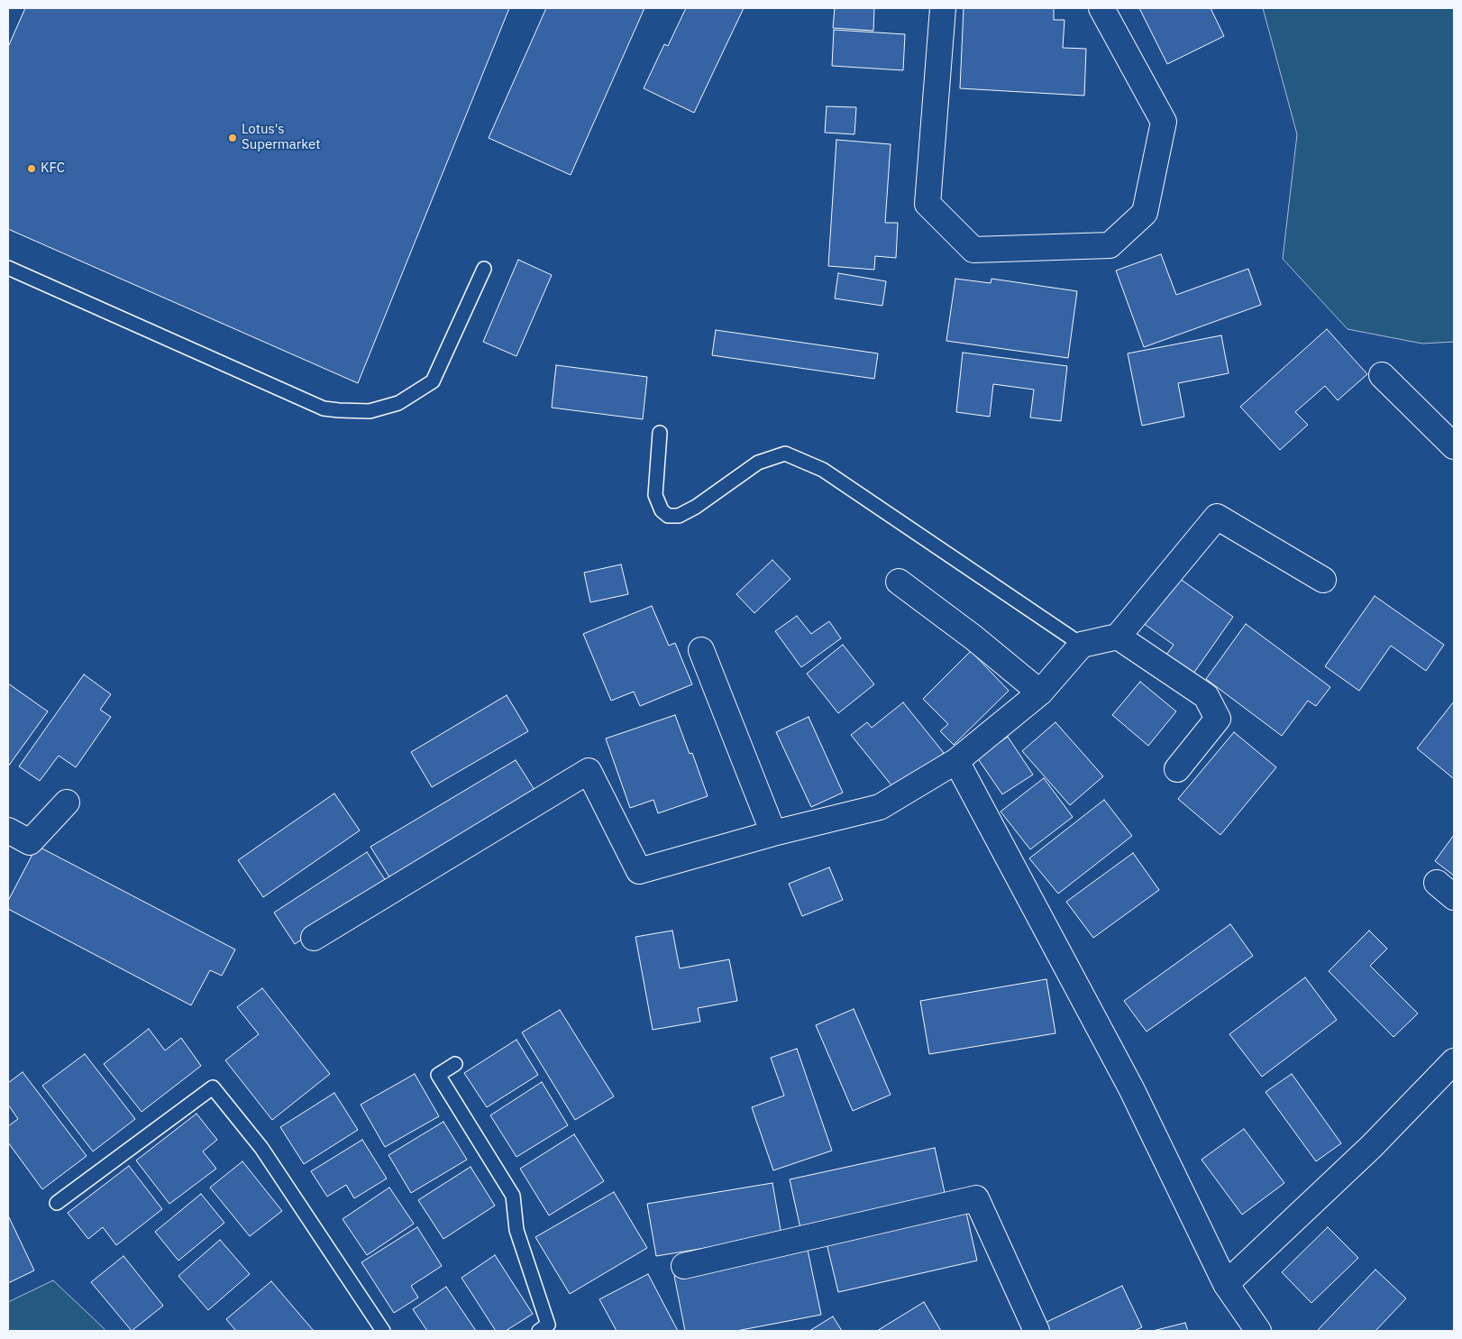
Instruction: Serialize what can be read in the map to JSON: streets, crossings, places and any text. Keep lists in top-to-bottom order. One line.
{"places":["Lotus's Supermarket","KFC"]}
